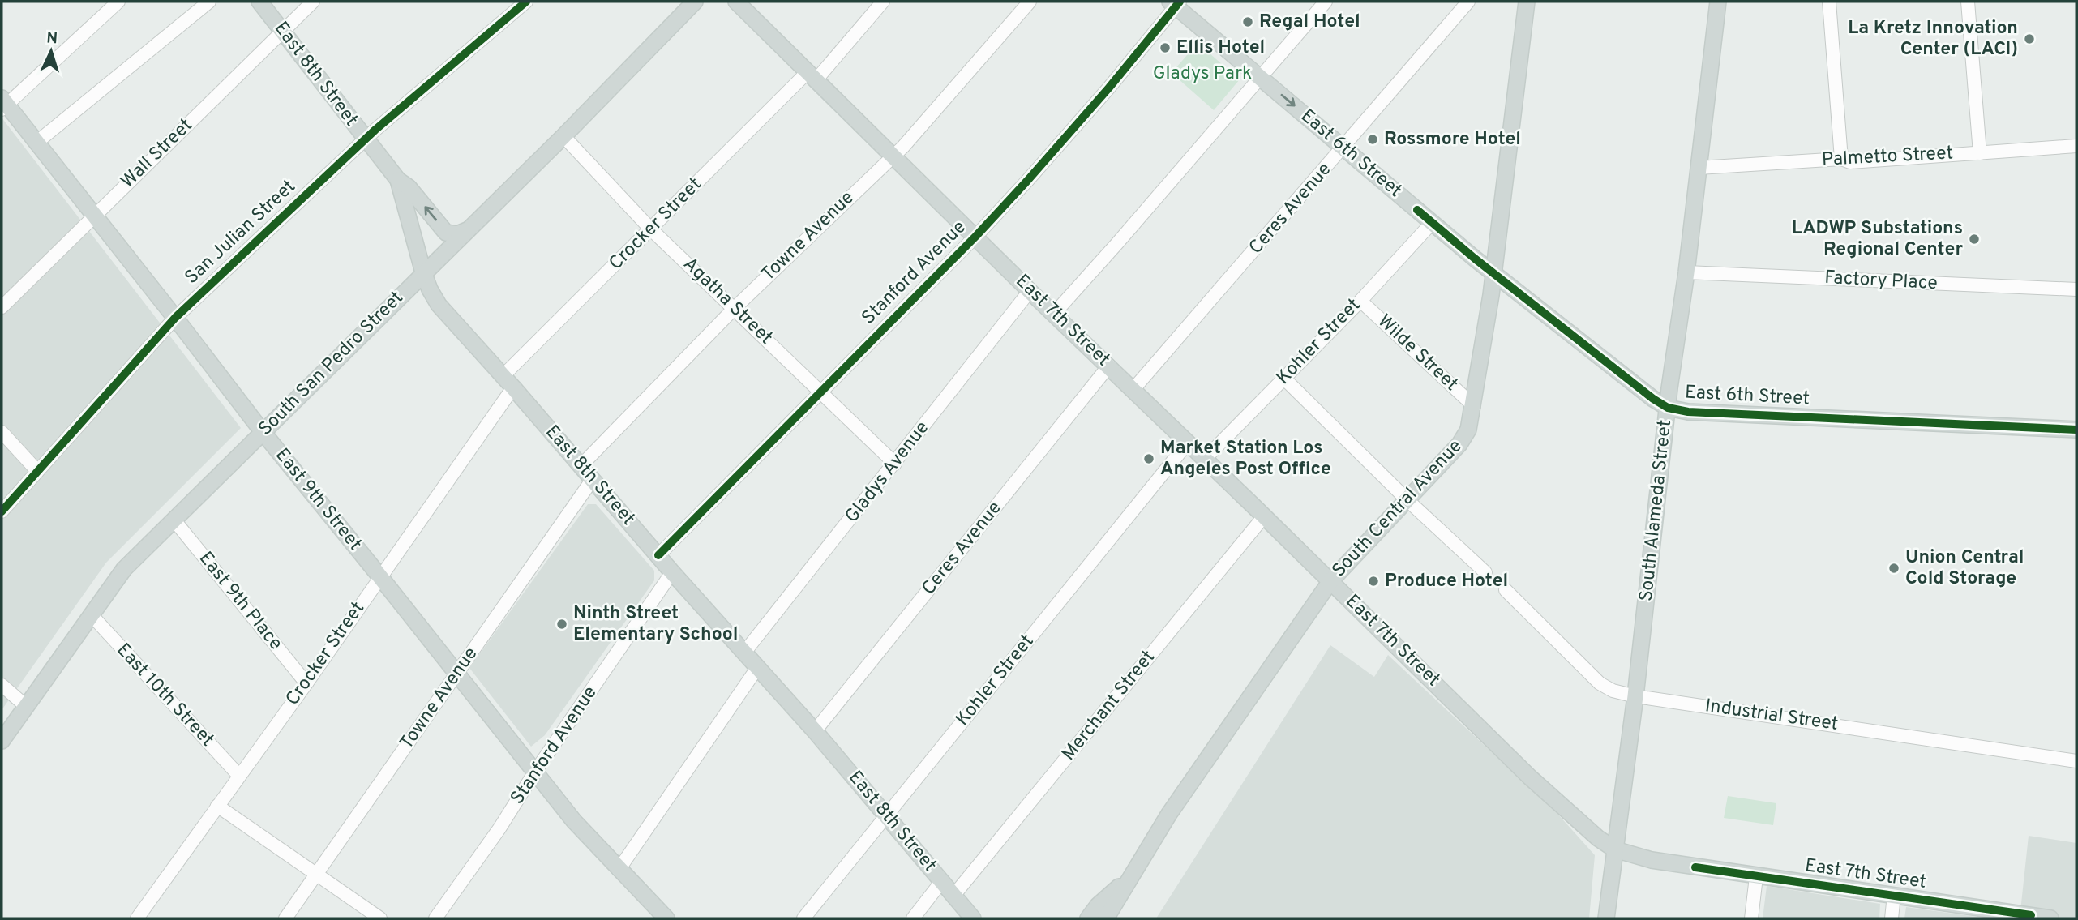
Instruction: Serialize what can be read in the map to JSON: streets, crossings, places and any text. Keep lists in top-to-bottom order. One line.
{"streets":{"main road":["East 8th Street","East 6th Street","East 7th Street","South San Pedro Street","East 9th Street","South Central Avenue","South Alameda Street"],"street":["Wall Street","Palmetto Street","Ceres Avenue","Crocker Street","San Julian Street","Towne Avenue","Stanford Avenue","Factory Place","Agatha Street","Kohler Street","Wilde Street","Gladys Avenue","East 9th Place","East 10th Street","Merchant Street","Industrial Street"]},"crossings":[["East 8th Street","Wall Street"],["East 8th Street","Ceres Avenue"],["East 8th Street","Crocker Street"],["East 8th Street","San Julian Street"],["East 8th Street","Towne Avenue"],["East 8th Street","Stanford Avenue"],["East 8th Street","Kohler Street"],["East 8th Street","South San Pedro Street"],["East 8th Street","Gladys Avenue"],["East 8th Street","Merchant Street"],["Wall Street","East 9th Street"],["East 6th Street","Ceres Avenue"],["East 6th Street","Stanford Avenue"],["East 6th Street","Kohler Street"],["East 6th Street","South Central Avenue"],["East 6th Street","South Alameda Street"],["Palmetto Street","South Alameda Street"],["Ceres Avenue","East 7th Street"],["Crocker Street","Agatha Street"],["Crocker Street","East 7th Street"],["Crocker Street","East 9th Street"],["Crocker Street","East 9th Place"],["Crocker Street","East 10th Street"],["San Julian Street","East 9th Street"],["Towne Avenue","Agatha Street"],["Towne Avenue","East 7th Street"],["Towne Avenue","East 9th Street"],["Stanford Avenue","Agatha Street"],["Stanford Avenue","East 7th Street"],["Stanford Avenue","East 9th Street"],["Factory Place","South Alameda Street"],["Agatha Street","South San Pedro Street"],["Agatha Street","Gladys Avenue"],["East 7th Street","Kohler Street"],["East 7th Street","Gladys Avenue"],["East 7th Street","South Central Avenue"],["East 7th Street","South Alameda Street"],["East 7th Street","Merchant Street"],["Kohler Street","Wilde Street"],["Wilde Street","South Central Avenue"],["South San Pedro Street","East 9th Street"],["South San Pedro Street","East 9th Place"],["South San Pedro Street","East 10th Street"],["South Alameda Street","Industrial Street"]],"parks":["Gladys Park"],"places":["Regal Hotel","La Kretz Innovation Center (LACI)","Ellis Hotel","Rossmore Hotel","LADWP Substations Regional Center","Market Station Los Angeles Post Office","Union Central Cold Storage","Produce Hotel","Ninth Street Elementary School"],"north":"top"}
